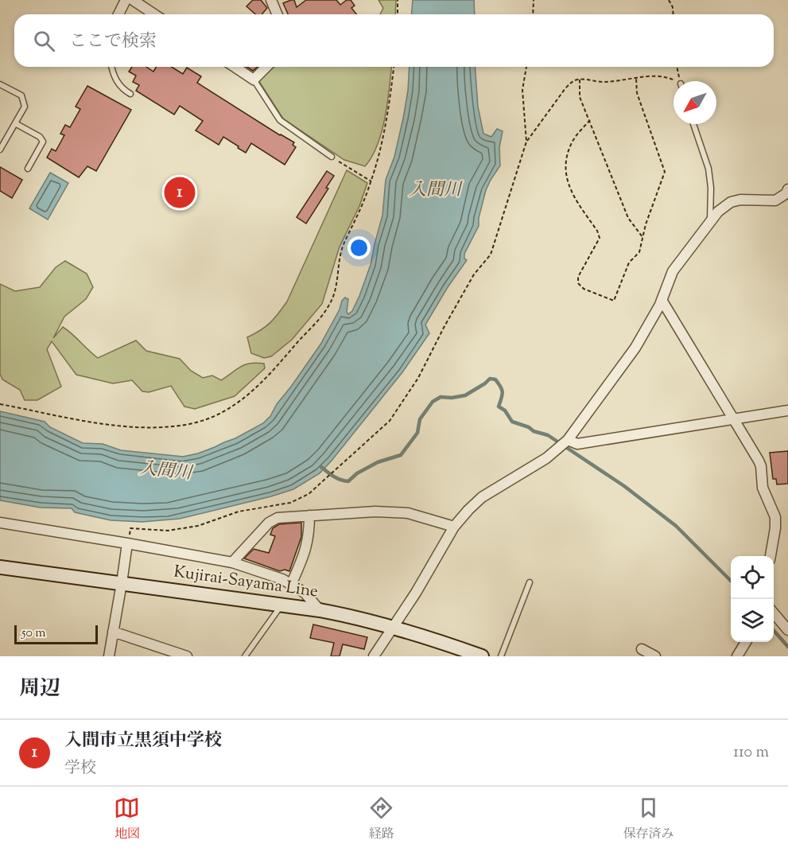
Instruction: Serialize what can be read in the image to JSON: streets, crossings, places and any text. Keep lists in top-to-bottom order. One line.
{"streets":{"main road":["Kujirai-Sayama Line"]},"water":["入間川"],"scale_bar":"50 m","north":"bottom left","page":{"search":"ここで検索","pins":"1","scale":"50 m","heading":"周辺","list":[{"mark":"1","name":"入間市立黒須中学校","note":"学校","value":"110 m"}],"nav":["地図","経路","保存済み"]}}
